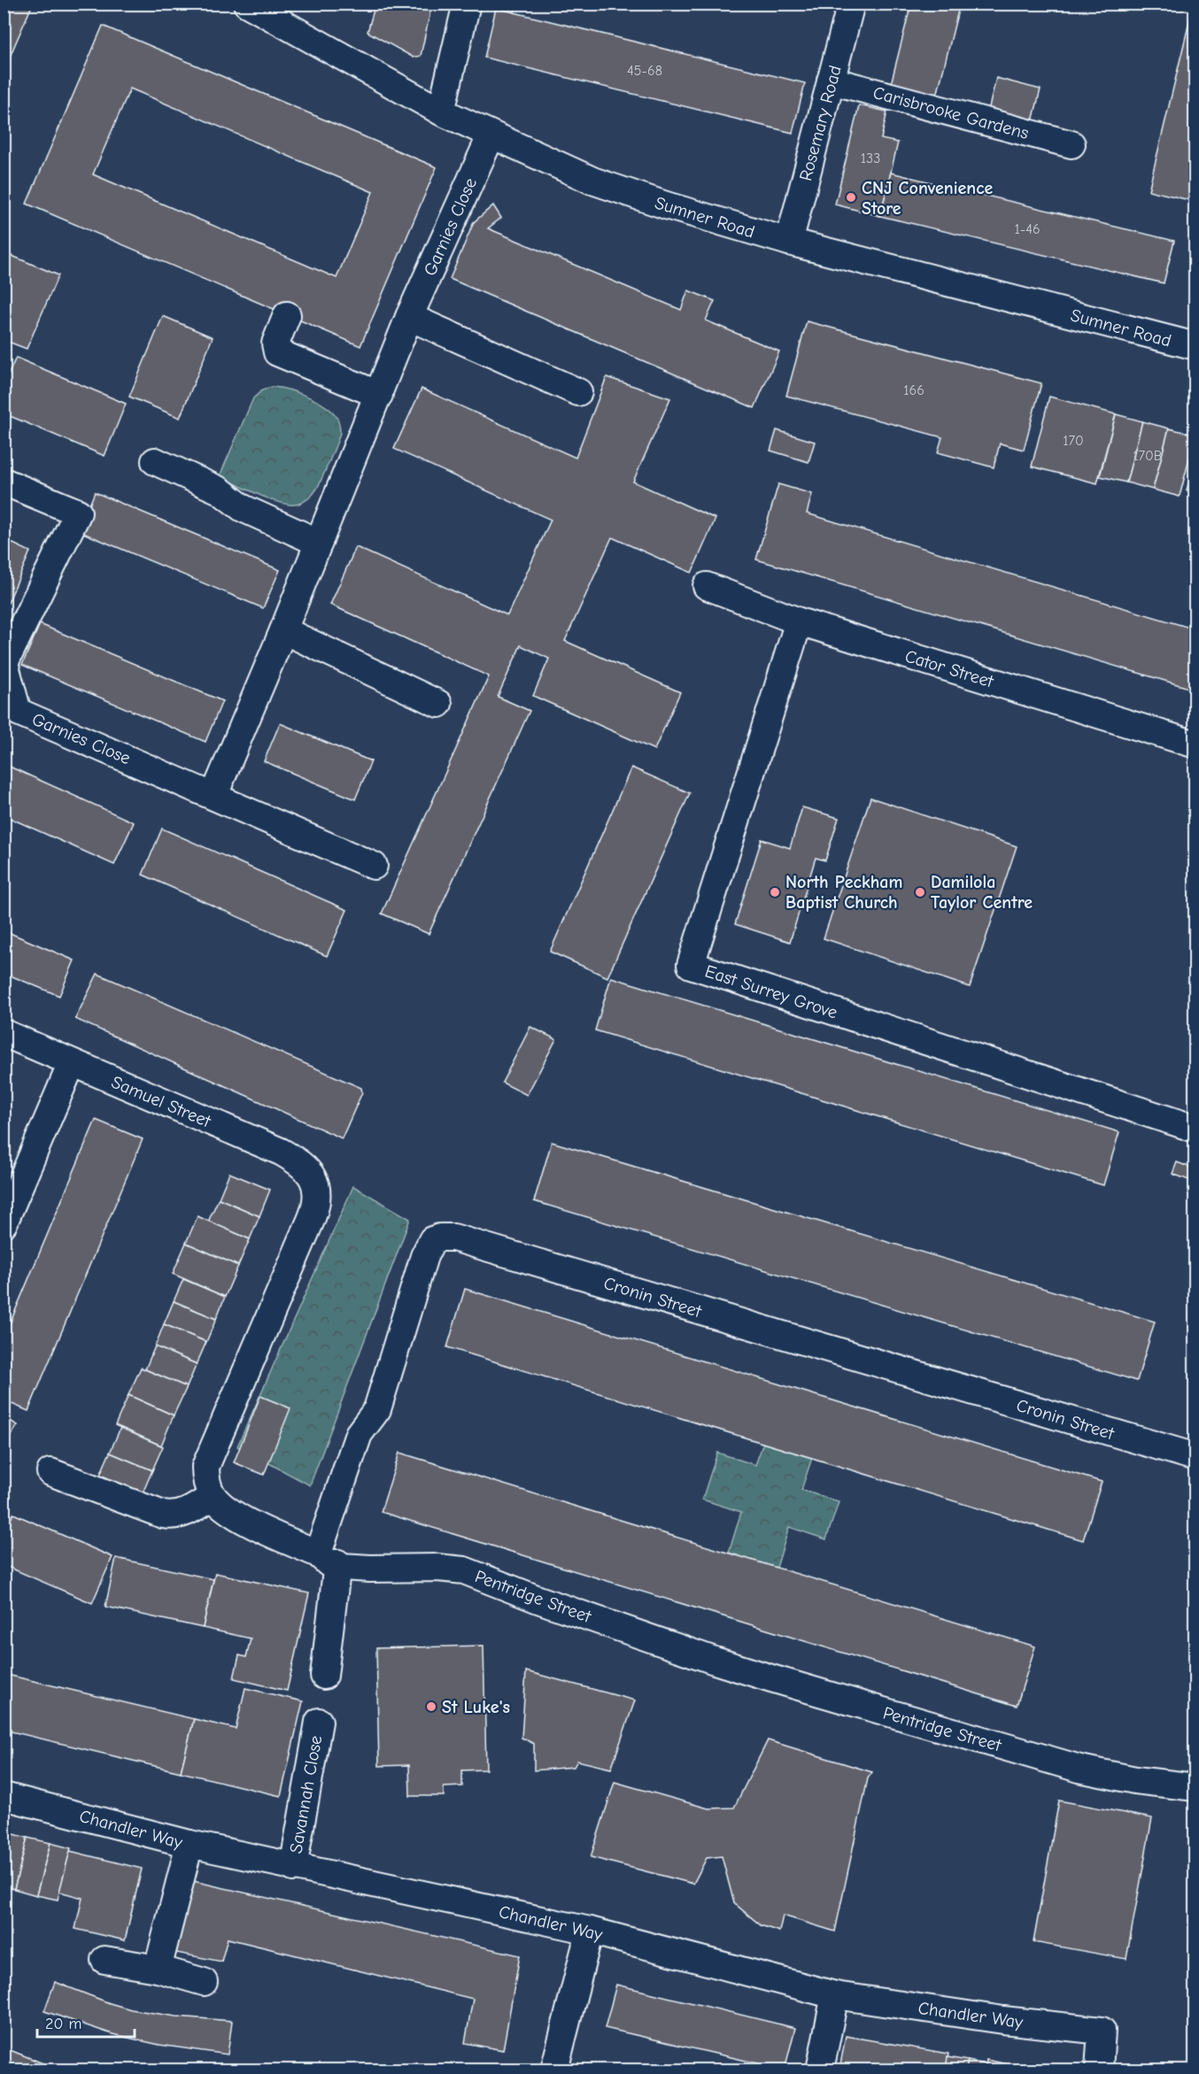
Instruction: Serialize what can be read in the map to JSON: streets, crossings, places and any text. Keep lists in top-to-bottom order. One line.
{"streets":{"street":["Carisbrooke Gardens","Rosemary Road","Sumner Road","Garnies Close","Cator Street","East Surrey Grove","Samuel Street","Cronin Street","Pentridge Street","Savannah Close","Chandler Way"]},"crossings":[["Carisbrooke Gardens","Rosemary Road"],["Rosemary Road","Sumner Road"],["Sumner Road","Garnies Close"],["Cator Street","East Surrey Grove"],["Samuel Street","Pentridge Street"],["Cronin Street","Pentridge Street"],["Savannah Close","Chandler Way"]],"places":["CNJ Convenience Store","North Peckham Baptist Church","Damilola Taylor Centre","St Luke's"],"house_numbers":["45-68","133","1-46","166","170","170B"],"scale_bar":"20 m"}
